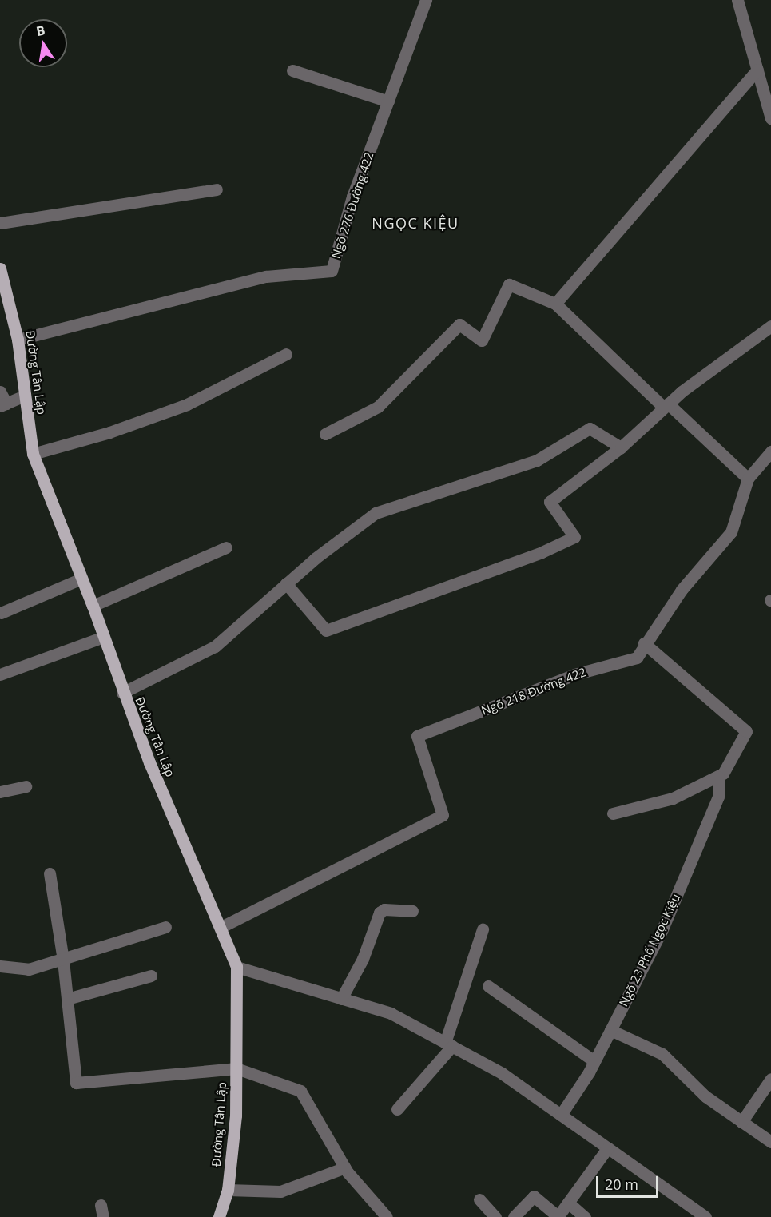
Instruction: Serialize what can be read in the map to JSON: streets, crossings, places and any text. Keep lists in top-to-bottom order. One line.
{"streets":{"main road":["Đường Tân Lập"],"street":["Ngõ 276 Đường 422","Ngõ 218 Đường 422","Ngõ 23 Phố Ngọc Kiệu"]},"crossings":[["Ngõ 276 Đường 422","Đường Tân Lập"],["Đường Tân Lập","Ngõ 218 Đường 422"]],"districts":["NGỌC KIỆU"],"scale_bar":"20 m","north":"top"}
